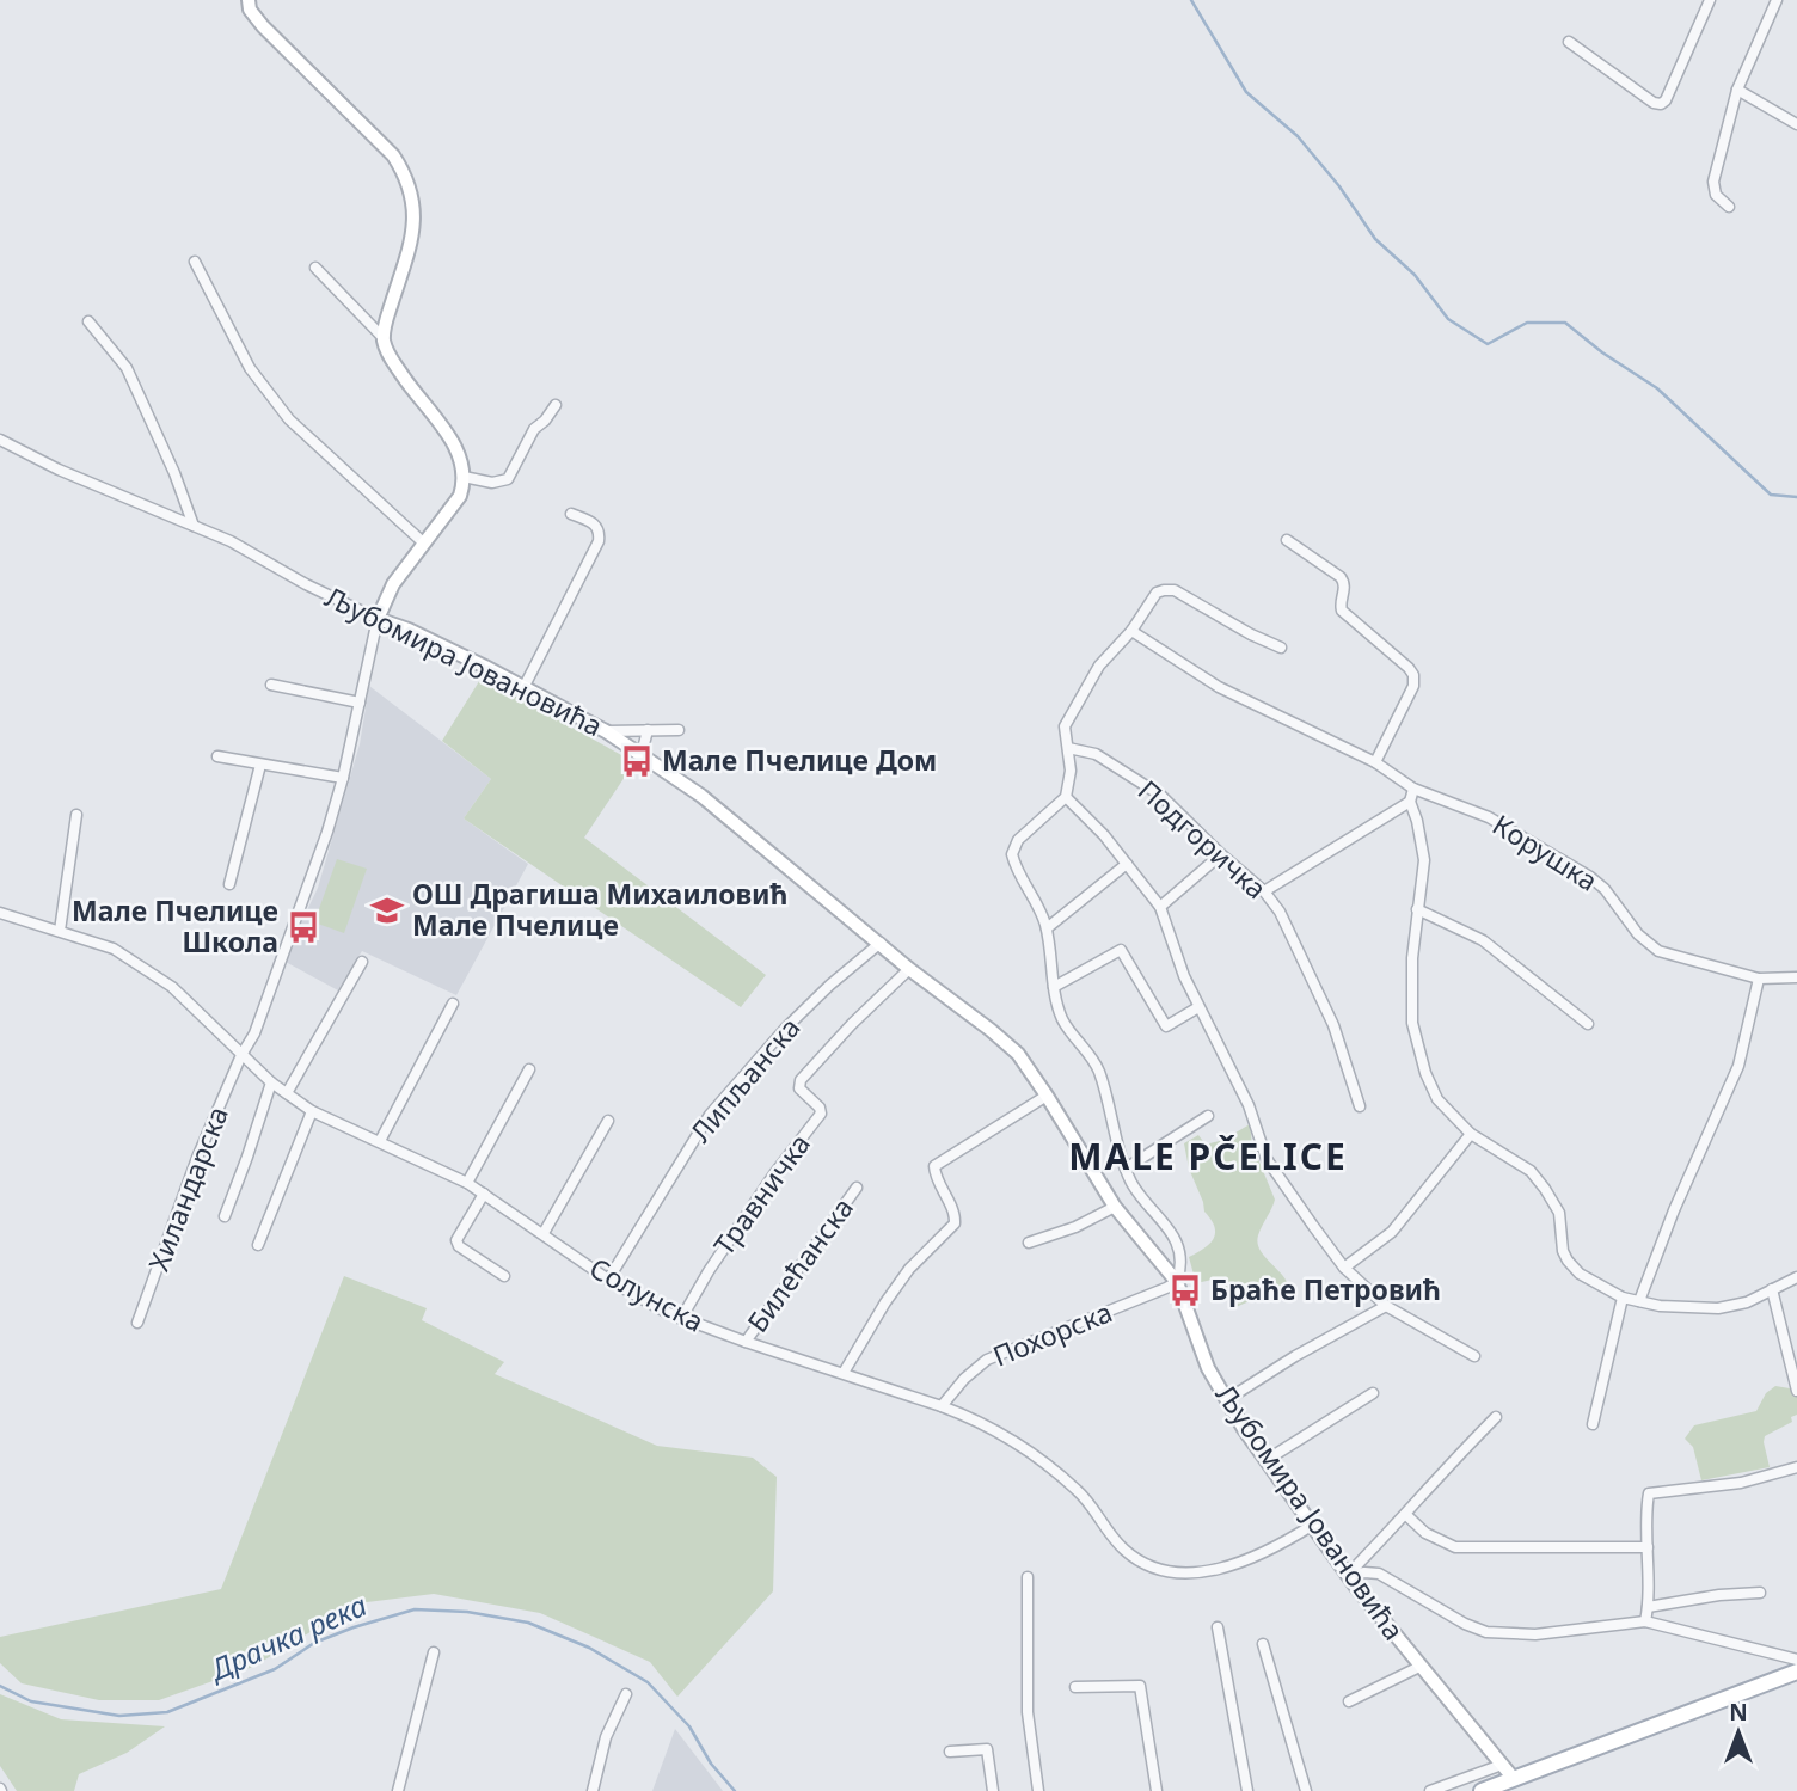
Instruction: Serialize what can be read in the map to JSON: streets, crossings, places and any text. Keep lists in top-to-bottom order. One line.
{"streets":{"street":["Љубомира Јовановића","Подгоричка","Корушка","Липљанска","Хиландарска","Травничка","Билећанска","Солунска","Похорска"]},"crossings":[["Љубомира Јовановића","Липљанска"],["Љубомира Јовановића","Хиландарска"],["Љубомира Јовановића","Травничка"],["Љубомира Јовановића","Солунска"],["Љубомира Јовановића","Похорска"],["Липљанска","Солунска"],["Хиландарска","Солунска"],["Травничка","Солунска"],["Билећанска","Солунска"],["Солунска","Похорска"]],"districts":["MALE PČELICE"],"water":["Драчка река"],"places":{"bus stop":["Мале Пчелице Дом","Мале Пчелице Школа","Браће Петровић"],"school or university":["ОШ Драгиша Михаиловић Мале Пчелице"]},"north":"top"}
